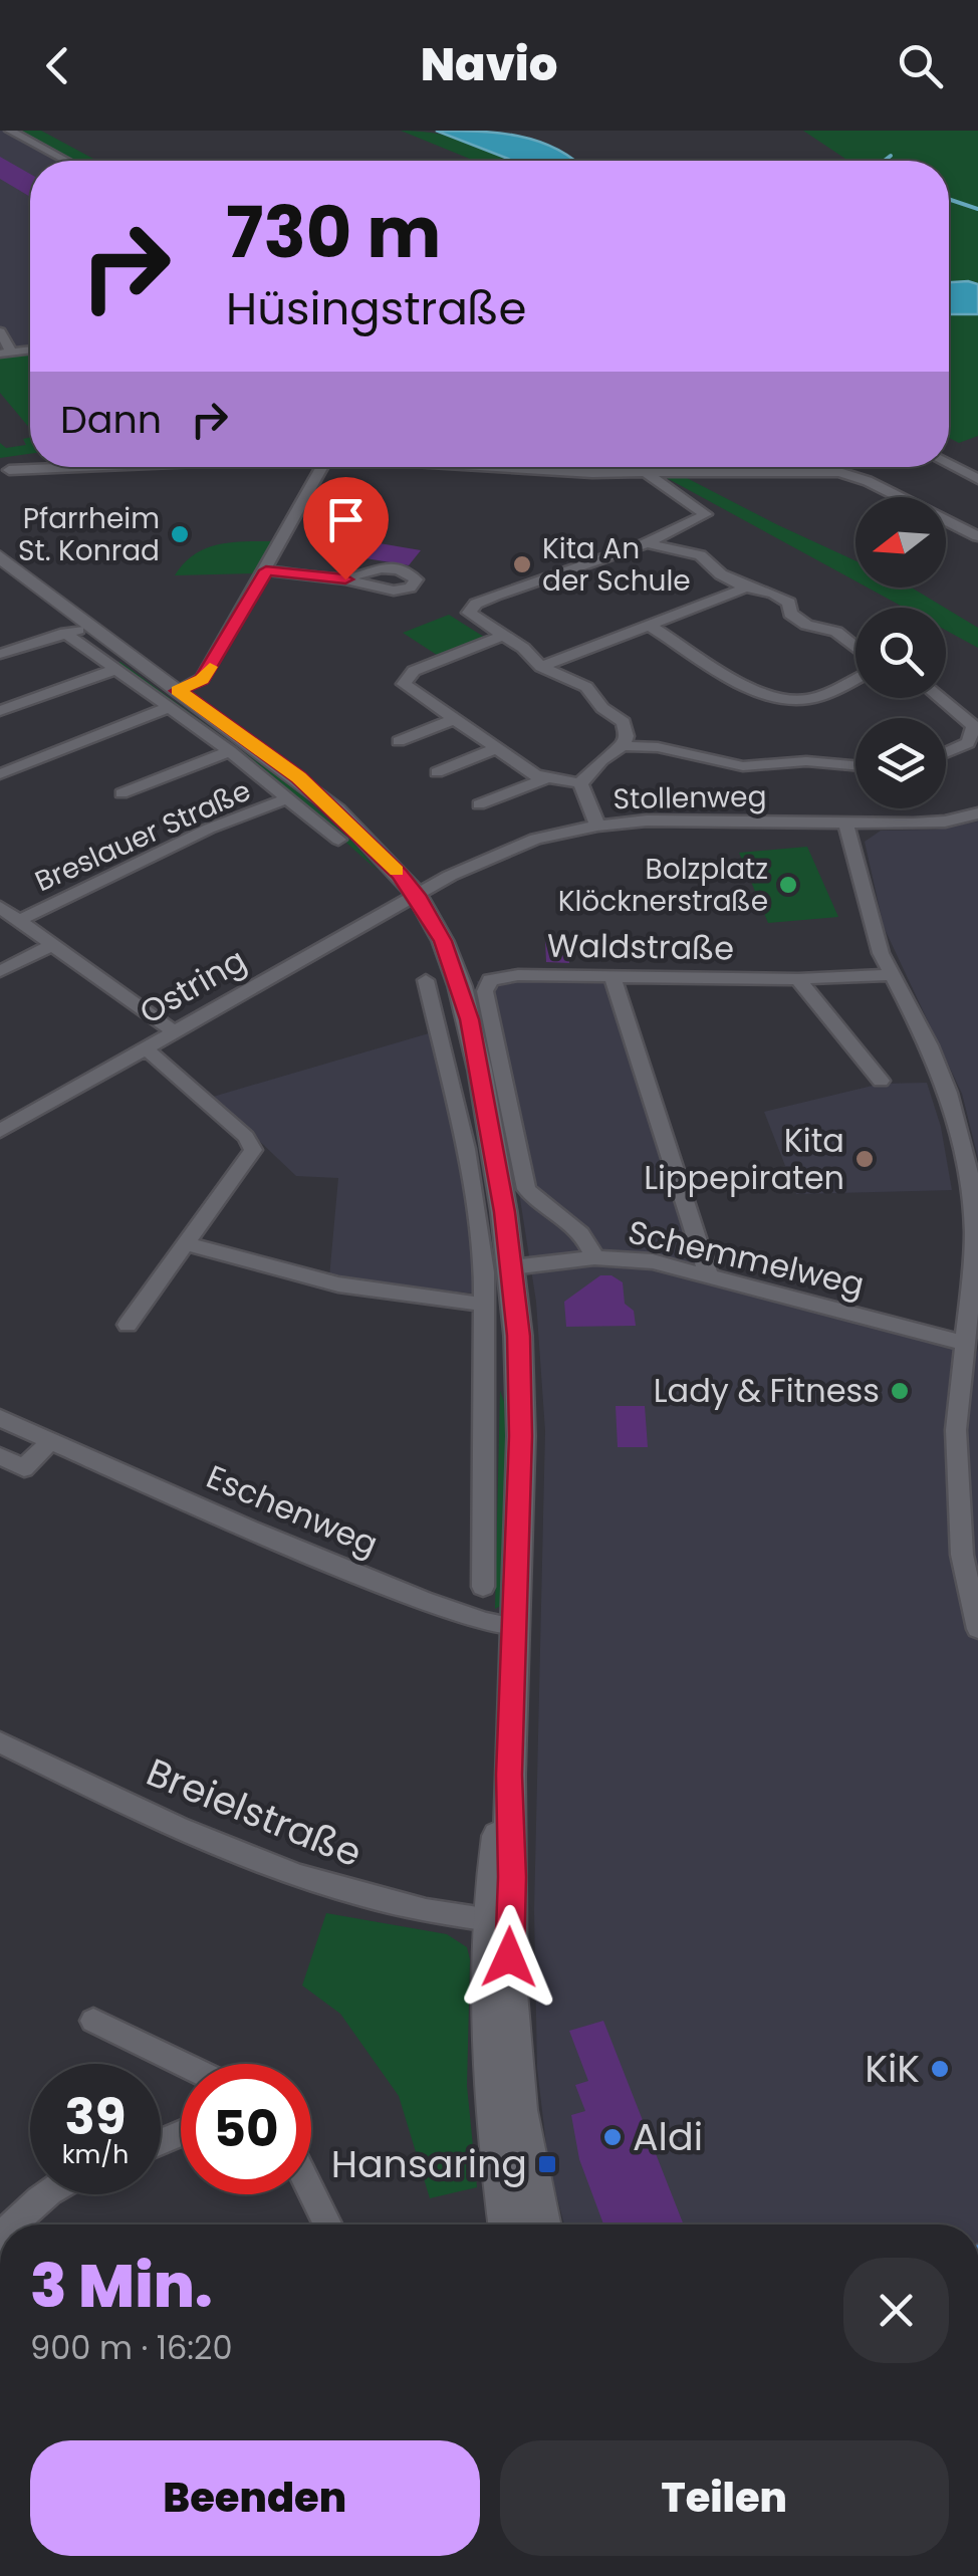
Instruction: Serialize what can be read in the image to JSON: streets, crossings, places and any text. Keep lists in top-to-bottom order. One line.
{"streets":{"street":["Stollenweg","Breslauer Straße","Waldstraße","Ostring","Schemmelweg","Eschenweg","Breielstraße"]},"crossings":[["Stollenweg","Ostring"],["Waldstraße","Schemmelweg"]],"places":{"other":["Pfarrheim St. Konrad","Kita An der Schule","Bolzplatz Klöcknerstraße","Kita Lippepiraten","Lady & Fitness","KiK","Aldi"],"transit":["Hansaring"]},"north":"left","page":{"header":"Navio","turn":["730 m","Hüsingstraße"],"then":"Dann","speed":"39 km/h","limit":"50","heading":["3 Min.","900 m · 16:20"],"buttons":["Beenden","Teilen"]}}
